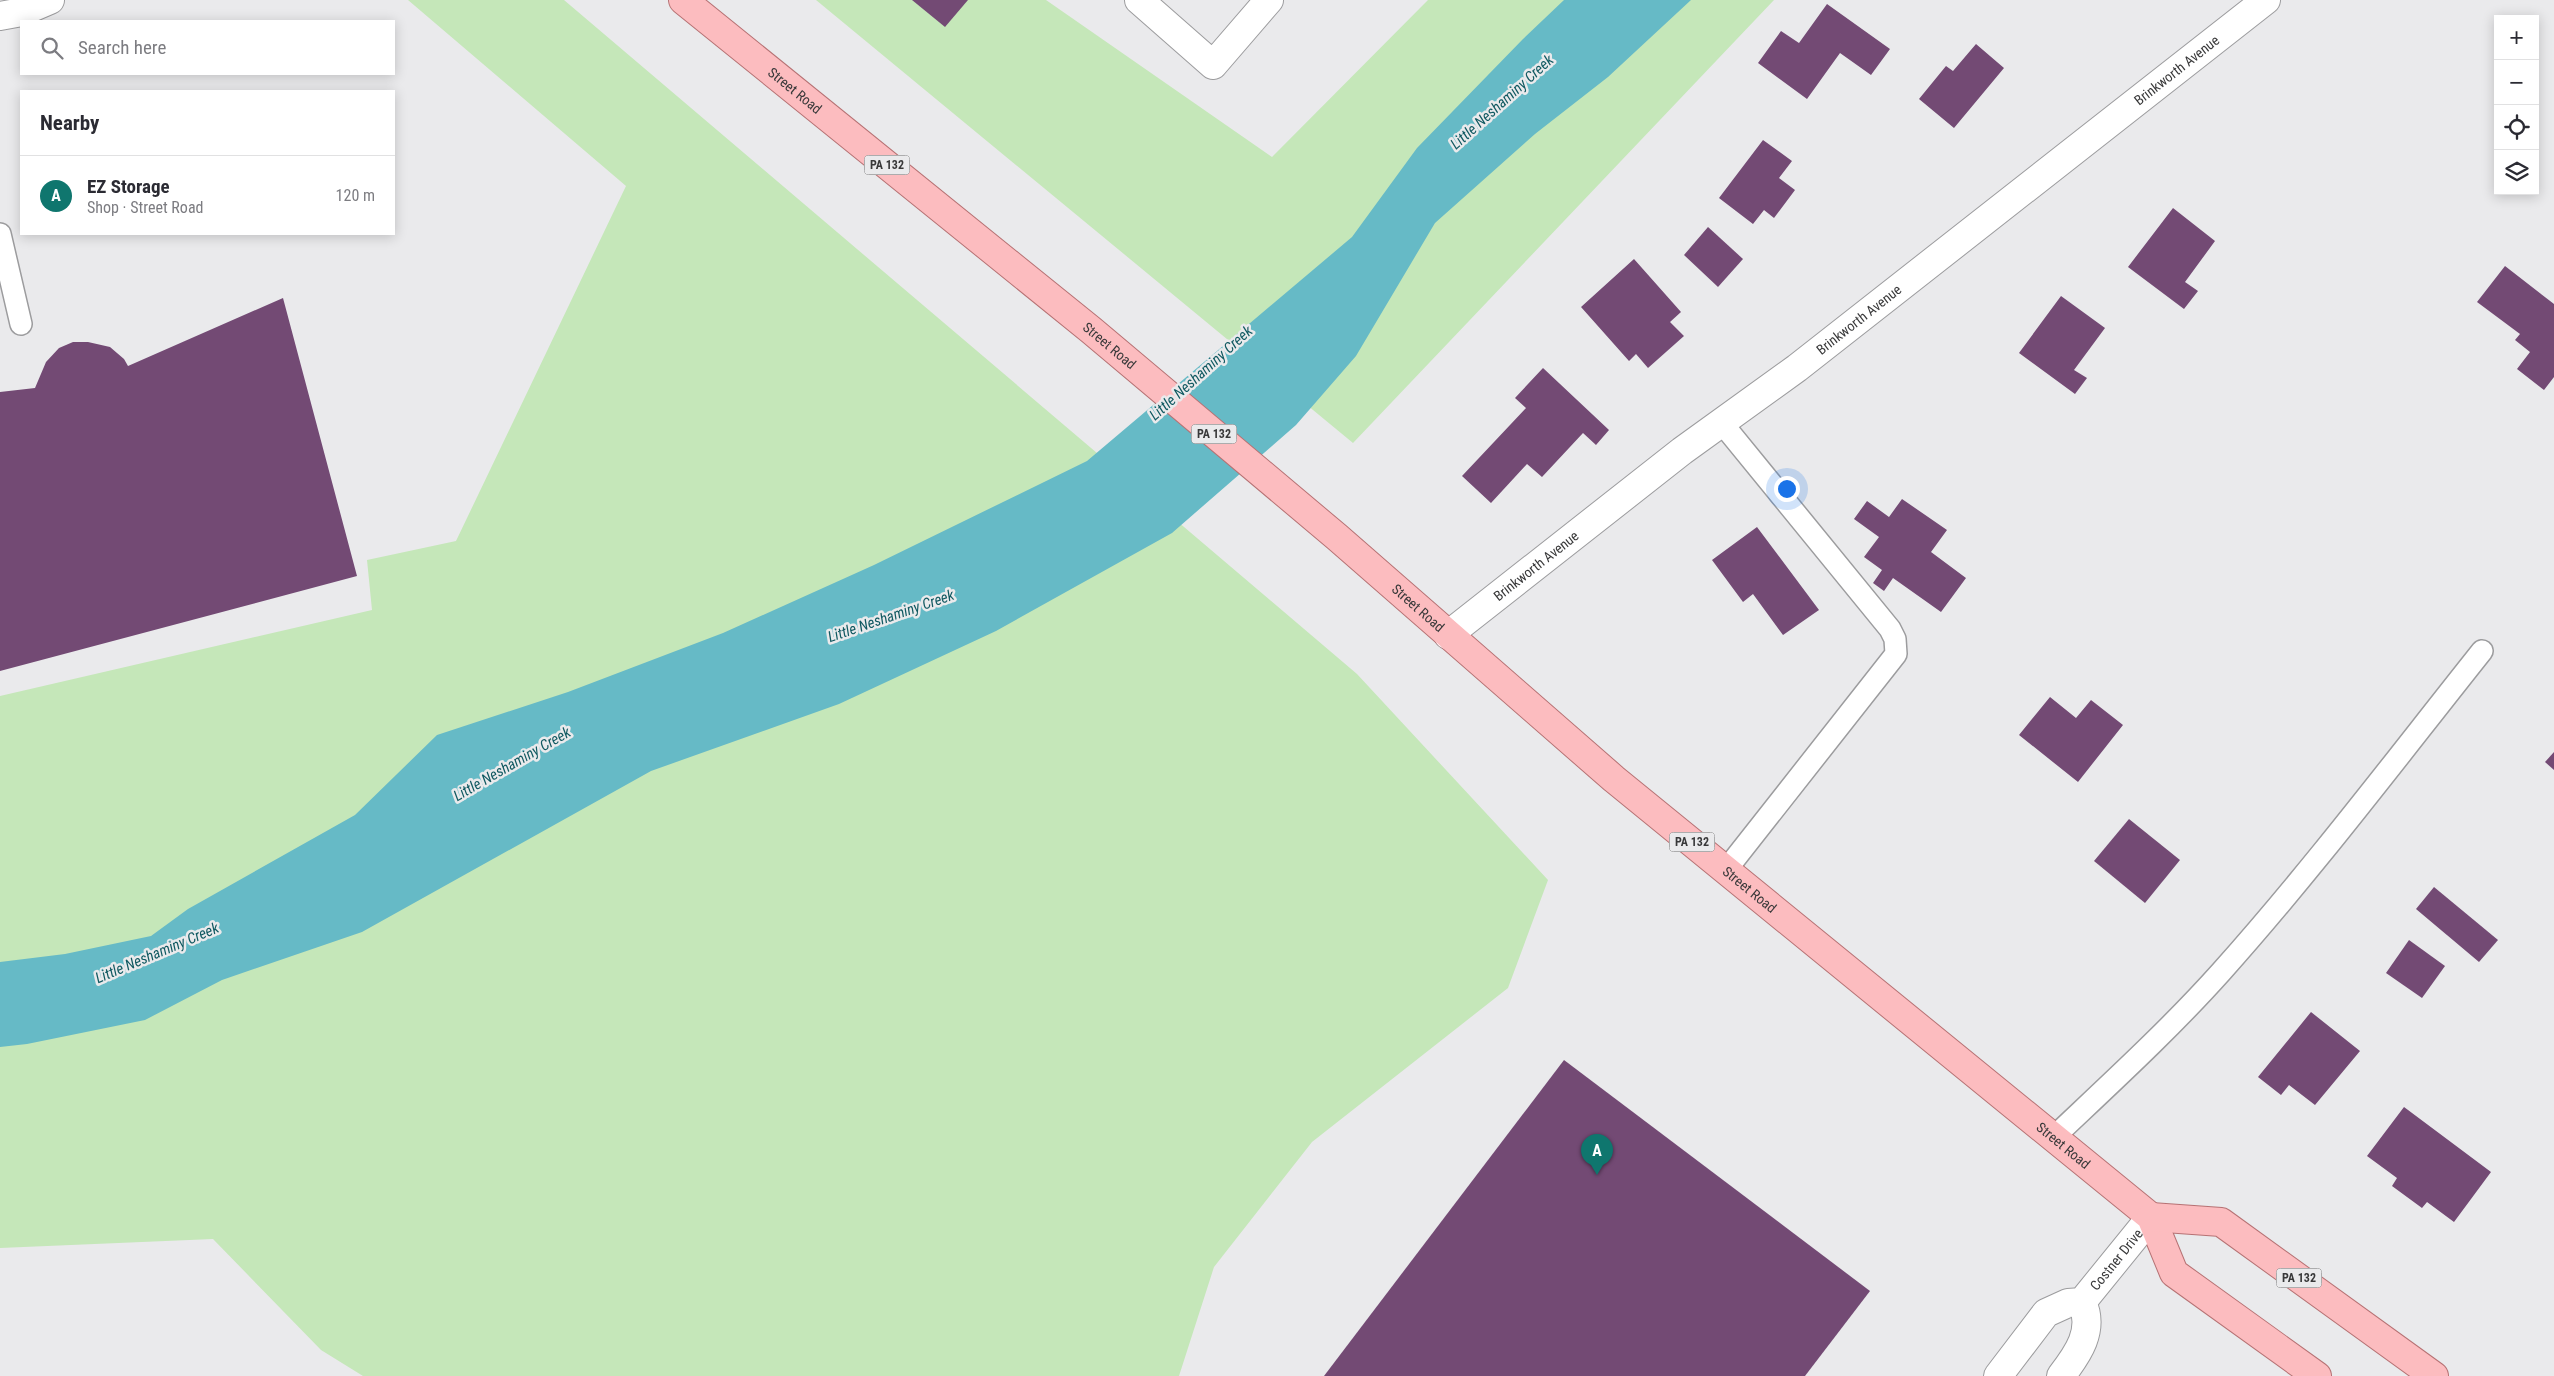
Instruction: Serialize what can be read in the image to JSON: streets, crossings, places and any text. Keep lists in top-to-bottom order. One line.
{"streets":{"main road":["Street Road","PA 132"],"street":["Brinkworth Avenue","Costner Drive"]},"crossings":[["Brinkworth Avenue","Street Road"],["Street Road","PA 132"],["Street Road","Costner Drive"],["PA 132","Costner Drive"]],"water":["Little Neshaminy Creek"],"page":{"map_buttons":["+","−"],"search":"Search here","heading":"Nearby","list":[{"mark":"A","name":"EZ Storage","note":"Shop · Street Road","value":"120 m"}],"pins":"A"}}
